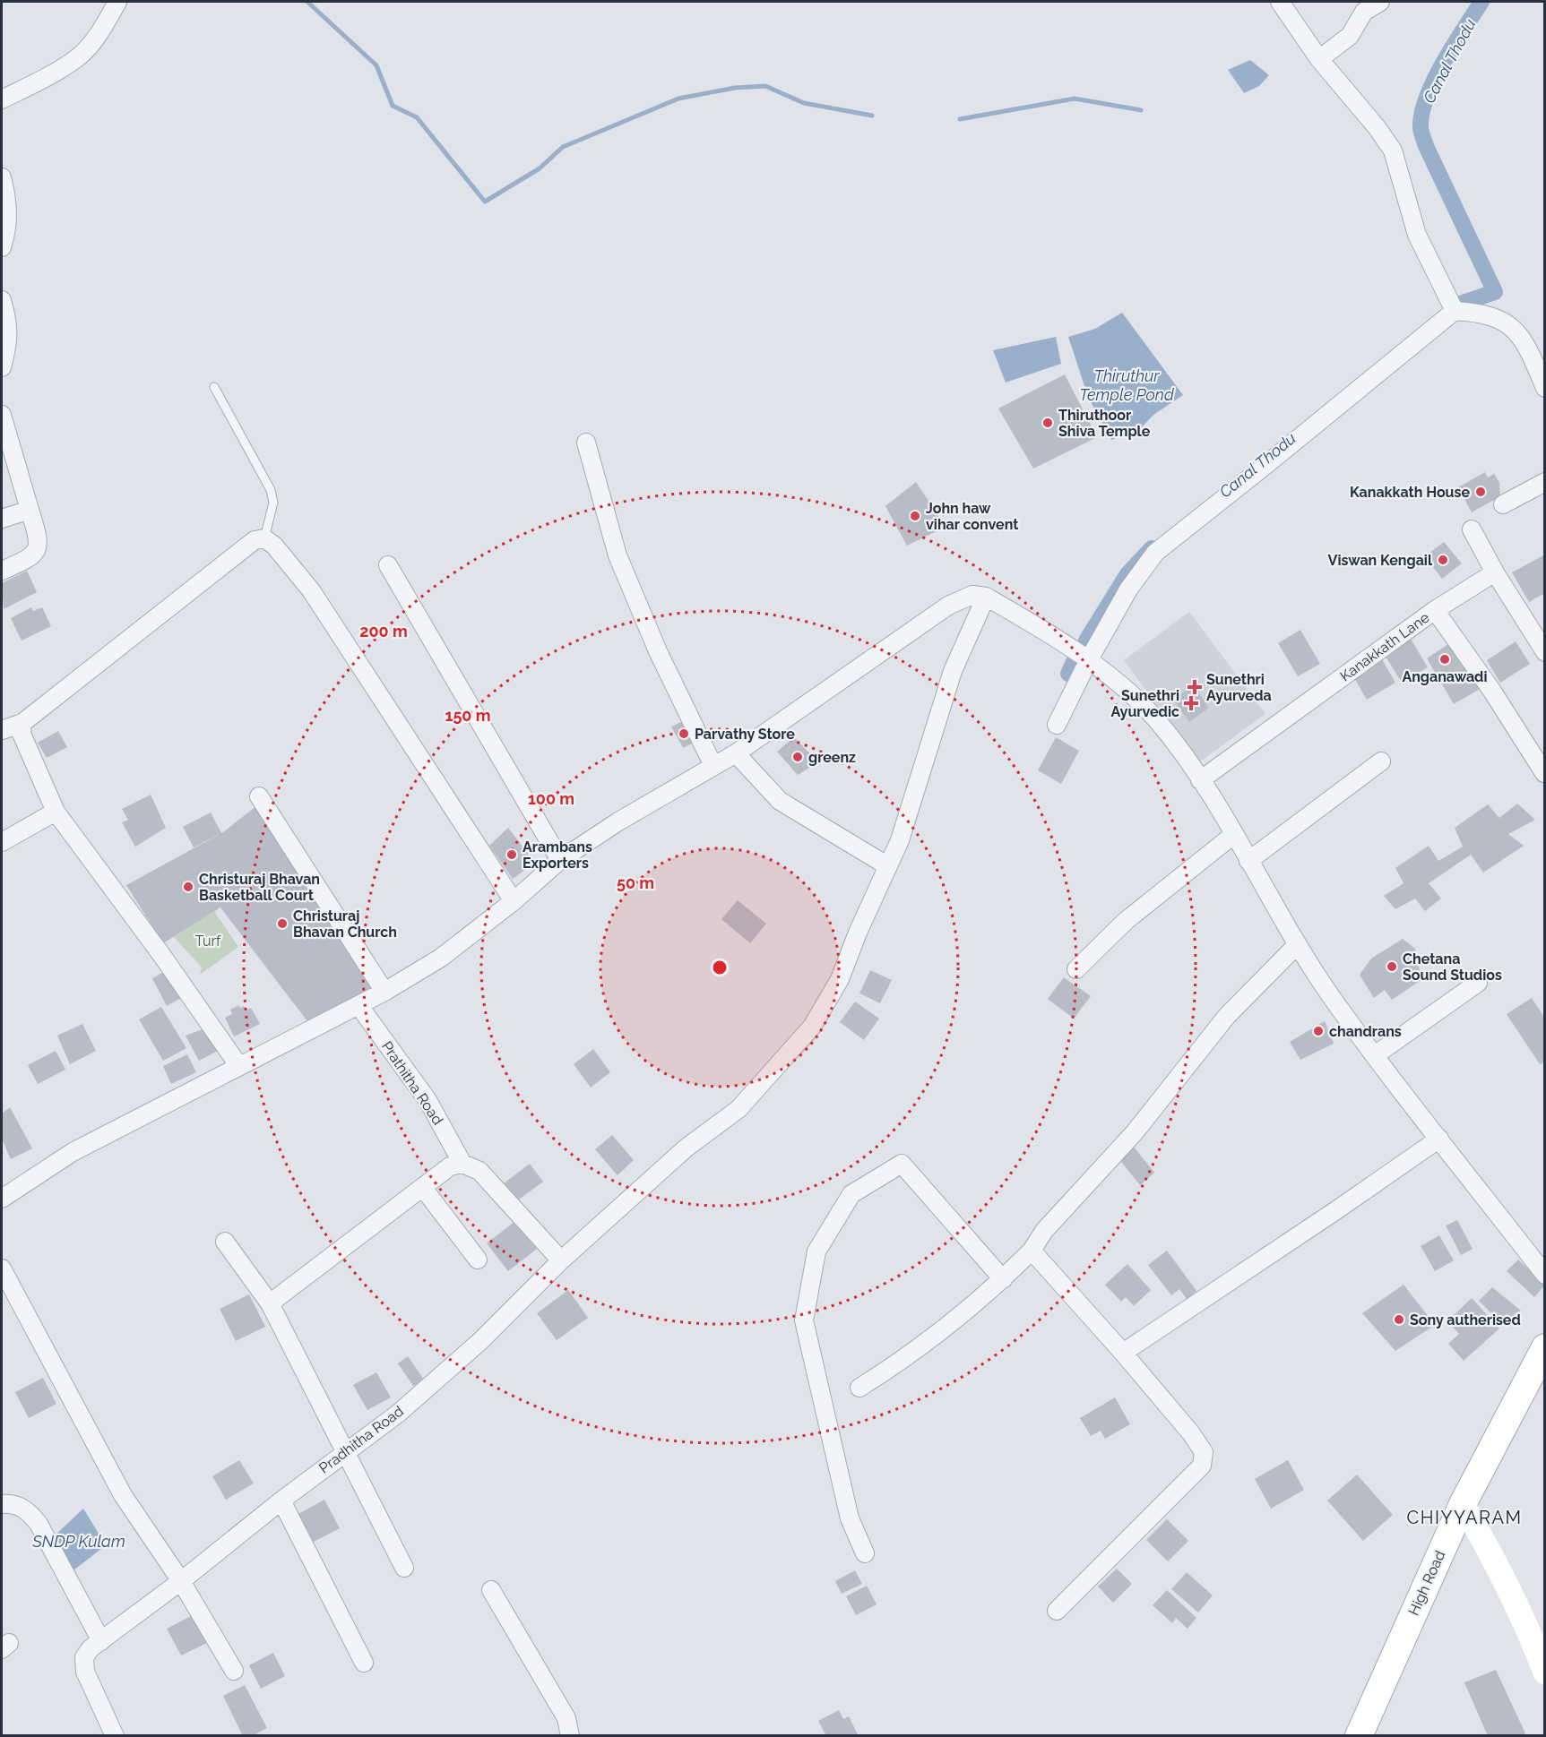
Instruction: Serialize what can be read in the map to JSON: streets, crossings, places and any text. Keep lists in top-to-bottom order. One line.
{"streets":{"main road":["High Road"],"street":["Kanakkath Lane","Prathitha Road","Pradhitha Road"]},"districts":["CHIYYARAM"],"water":["Canal Thodu","Thiruthur Temple Pond","SNDP Kulam"],"parks":["Turf"],"places":{"other":["Thiruthoor Shiva Temple","Kanakkath House","John haw vihar convent","Viswan Kengail","Anganawadi","Parvathy Store","greenz","Arambans Exporters","Christuraj Bhavan Basketball Court","Christuraj Bhavan Church","Chetana Sound Studios","chandrans","Sony autherised"],"health":["Sunethri Ayurveda","Sunethri Ayurvedic"]},"rings":["200 m","150 m","100 m","50 m"]}
